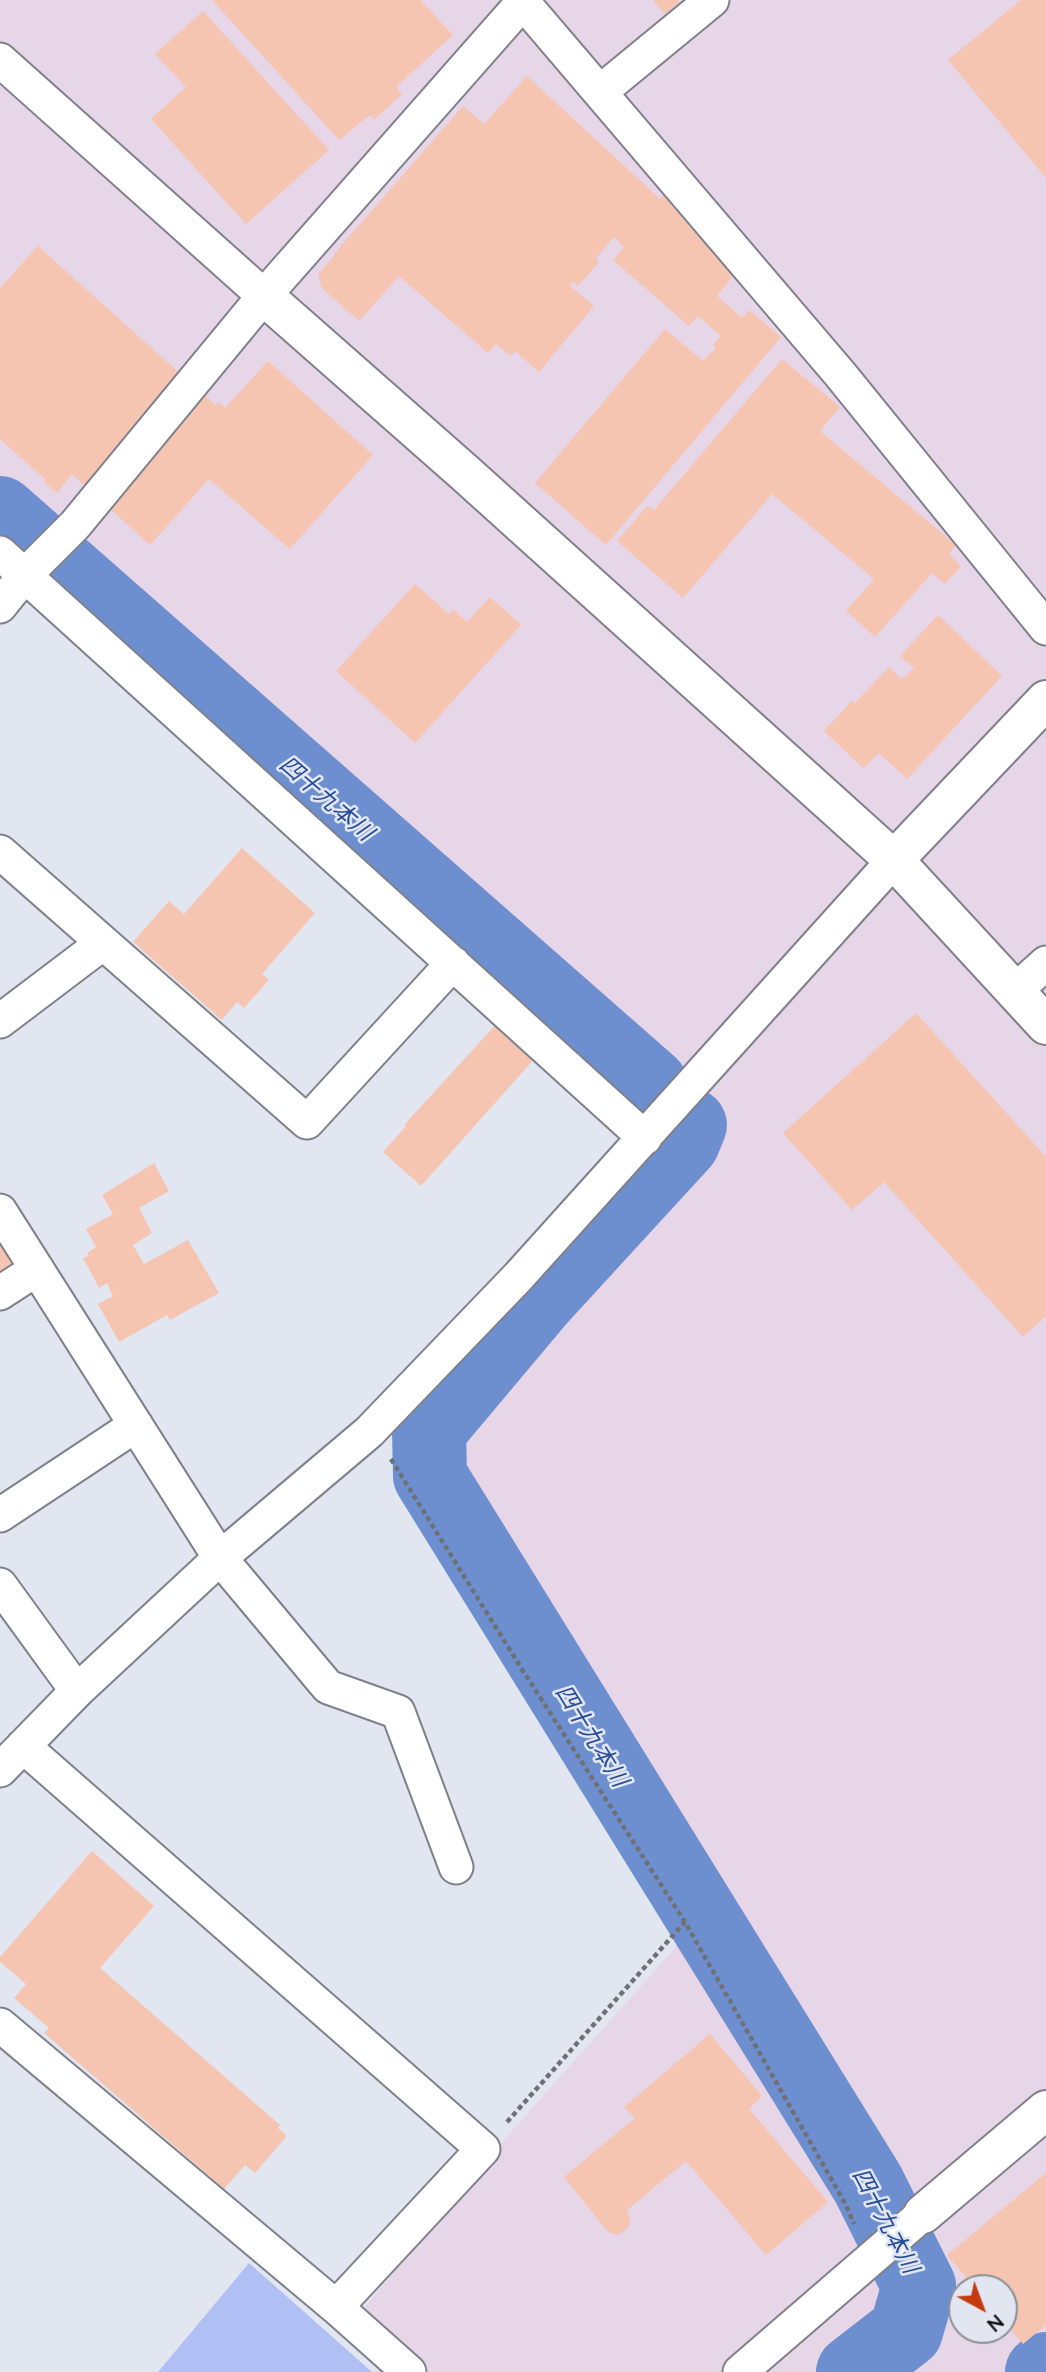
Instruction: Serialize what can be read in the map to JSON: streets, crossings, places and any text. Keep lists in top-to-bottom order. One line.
{"water":["四十九本川"],"north":"bottom right"}
